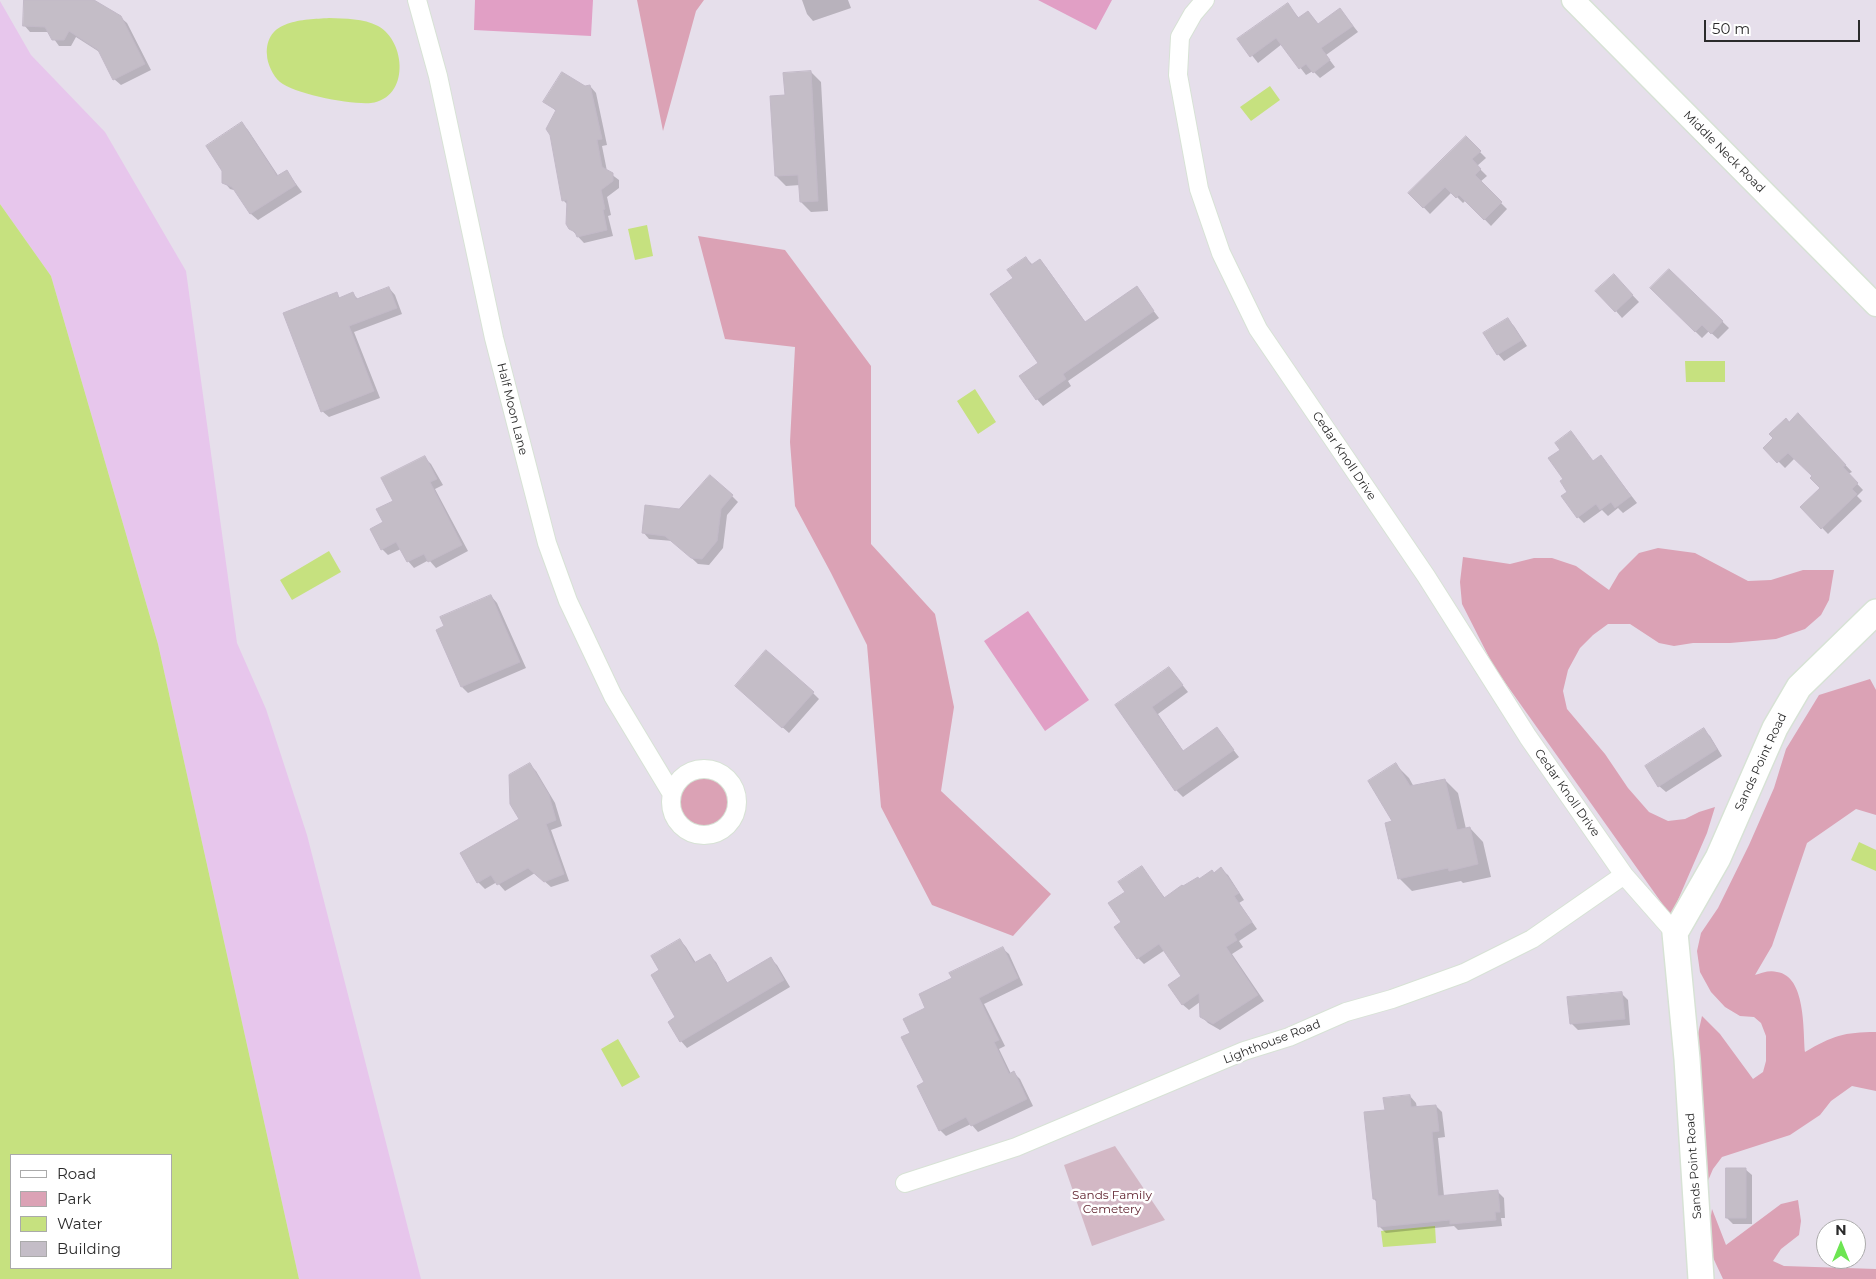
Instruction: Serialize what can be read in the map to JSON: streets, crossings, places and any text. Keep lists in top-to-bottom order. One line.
{"streets":{"main road":["Sands Point Road"],"street":["Middle Neck Road","Half Moon Lane","Cedar Knoll Drive","Lighthouse Road"]},"crossings":[["Cedar Knoll Drive","Lighthouse Road"]],"parks":["Sands Family Cemetery"],"legend":["Road","Park","Water","Building"],"scale_bar":"50 m","north":"top"}
